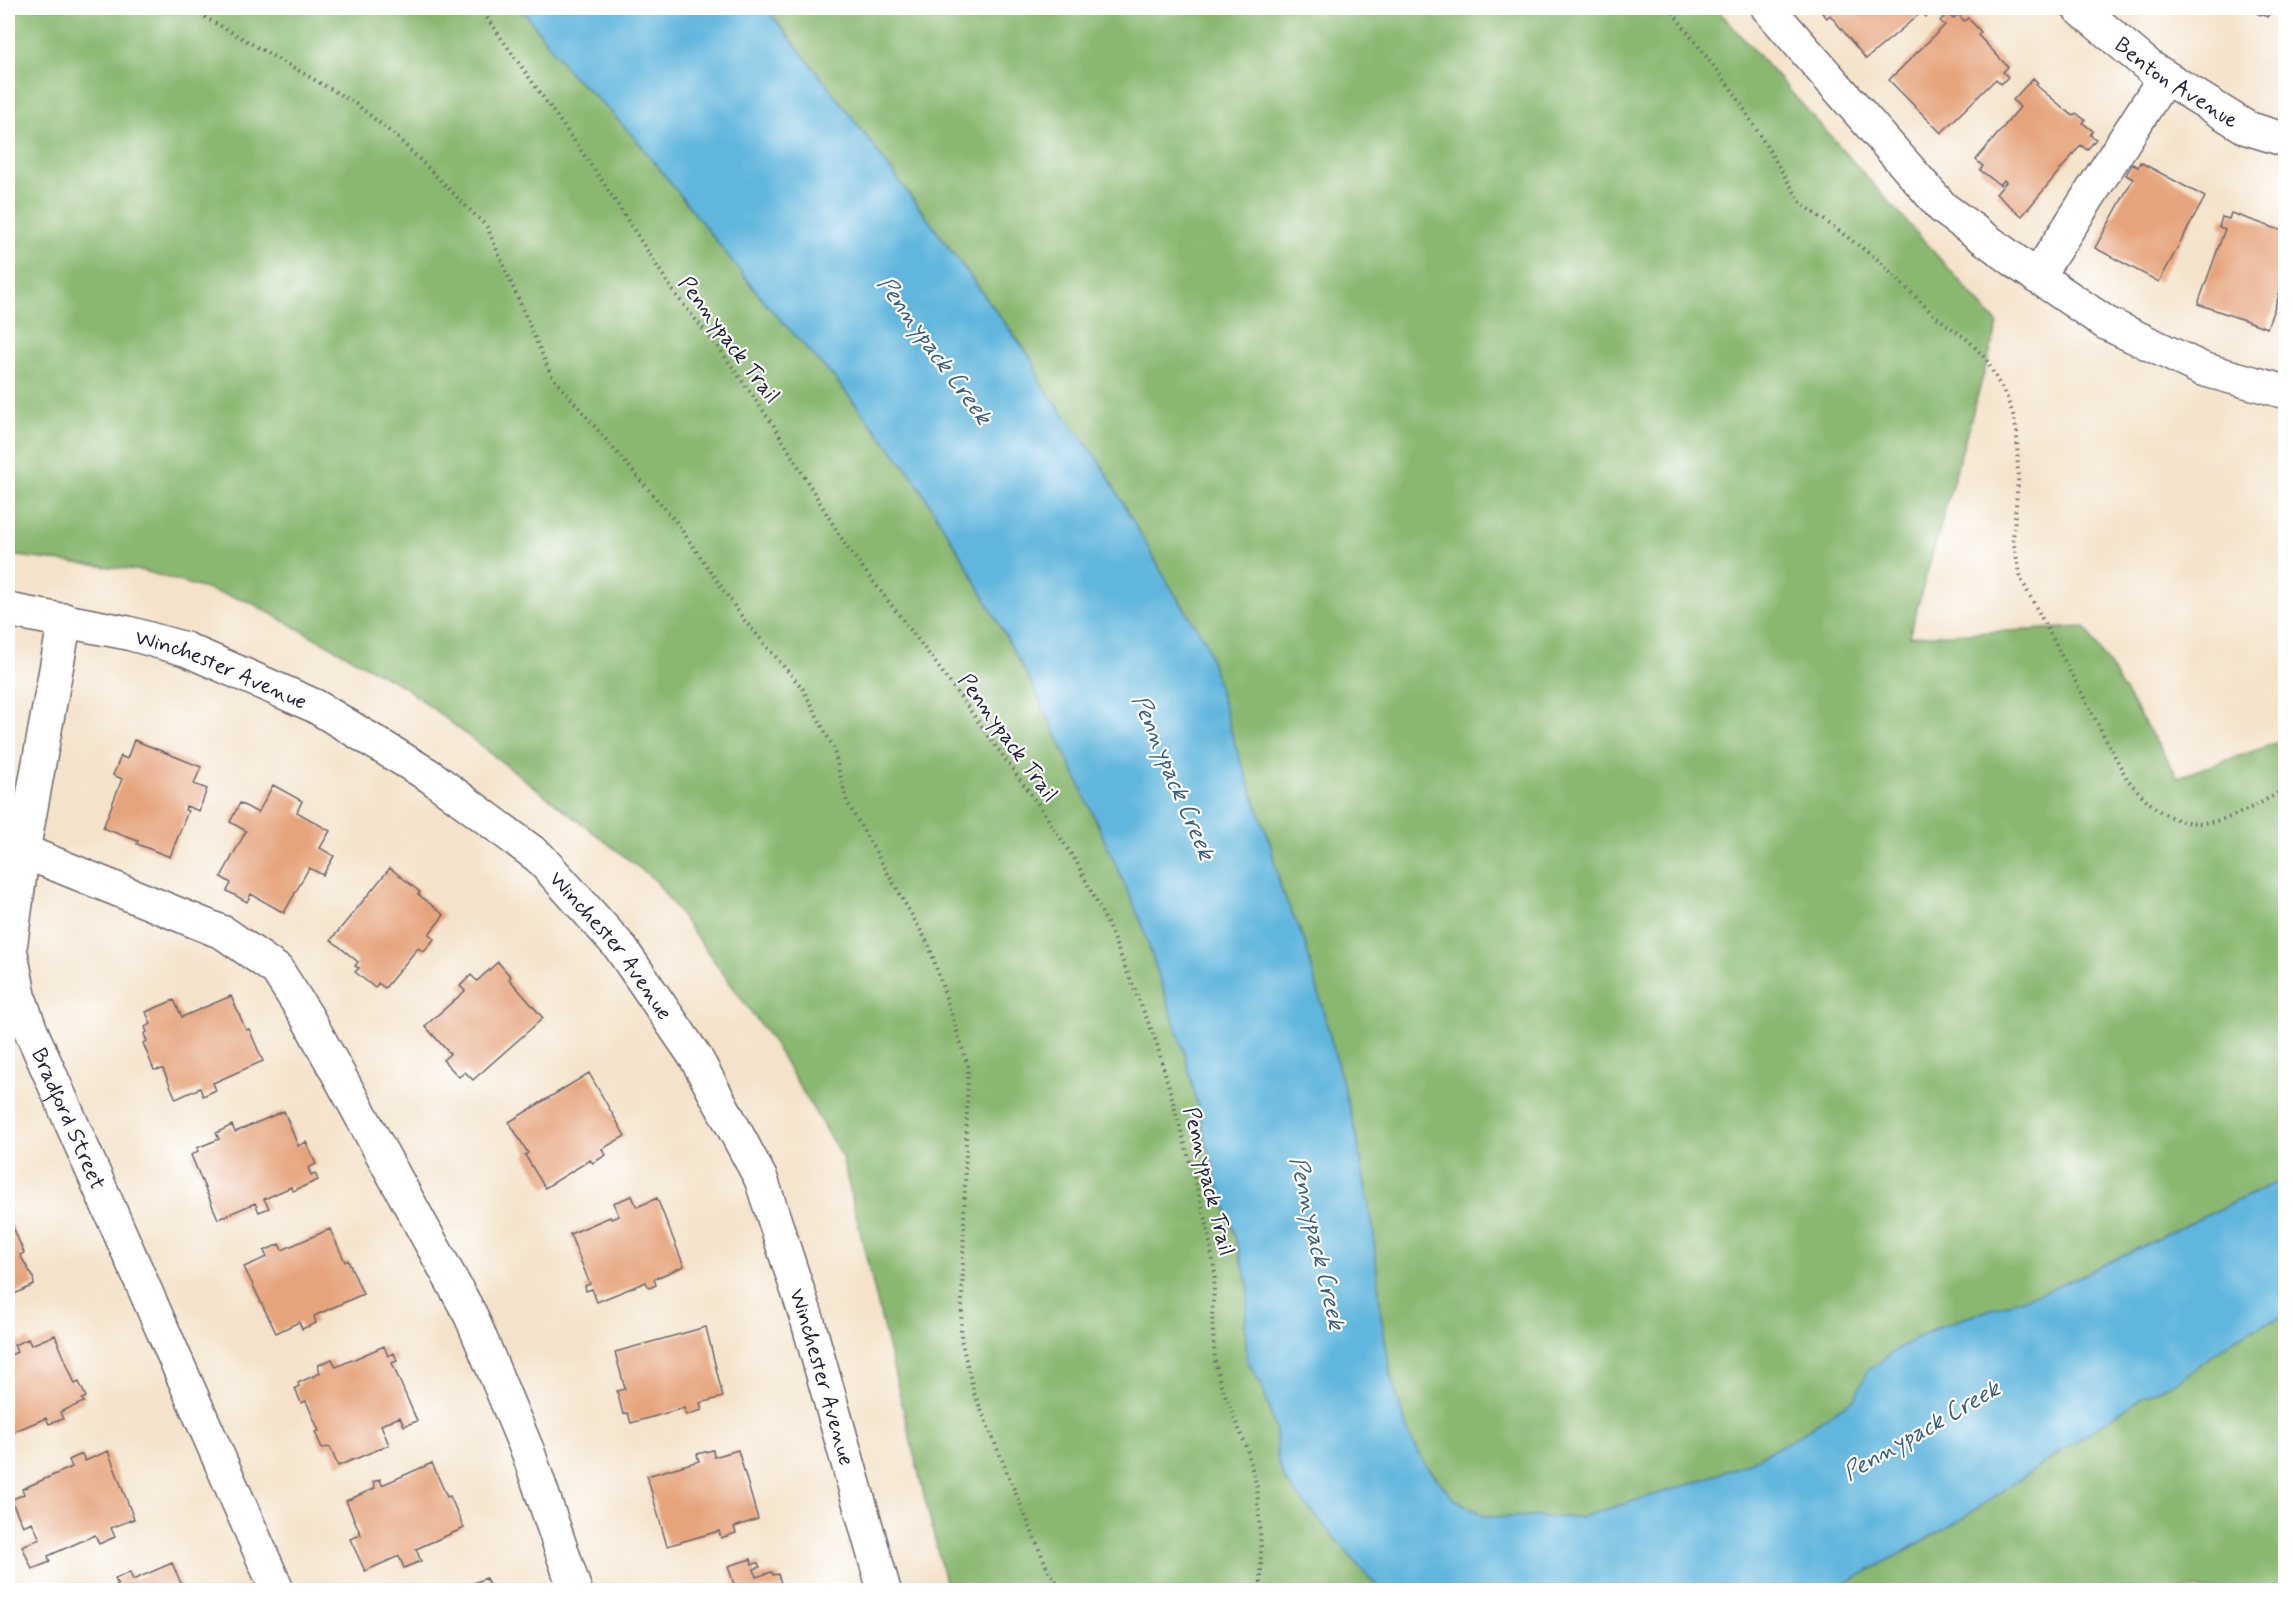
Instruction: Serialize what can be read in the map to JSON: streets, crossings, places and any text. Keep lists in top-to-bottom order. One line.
{"streets":{"street":["Benton Avenue","Winchester Avenue","Bradford Street"],"path":["Pennypack Trail"]},"crossings":[["Winchester Avenue","Bradford Street"]],"water":["Pennypack Creek"]}
